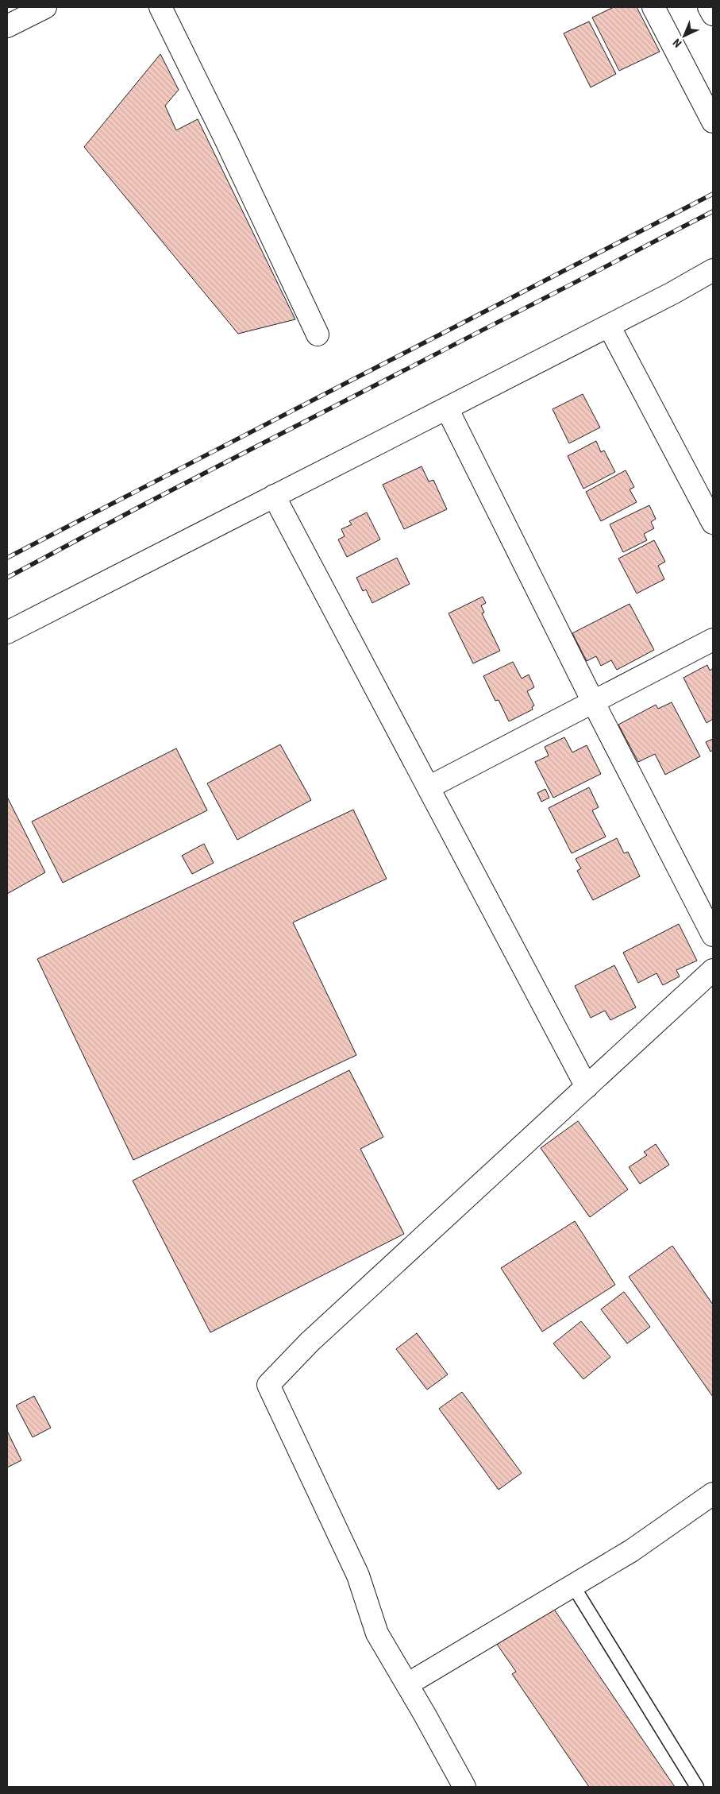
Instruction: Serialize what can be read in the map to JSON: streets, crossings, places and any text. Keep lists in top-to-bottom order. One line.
{"north":"bottom left"}
